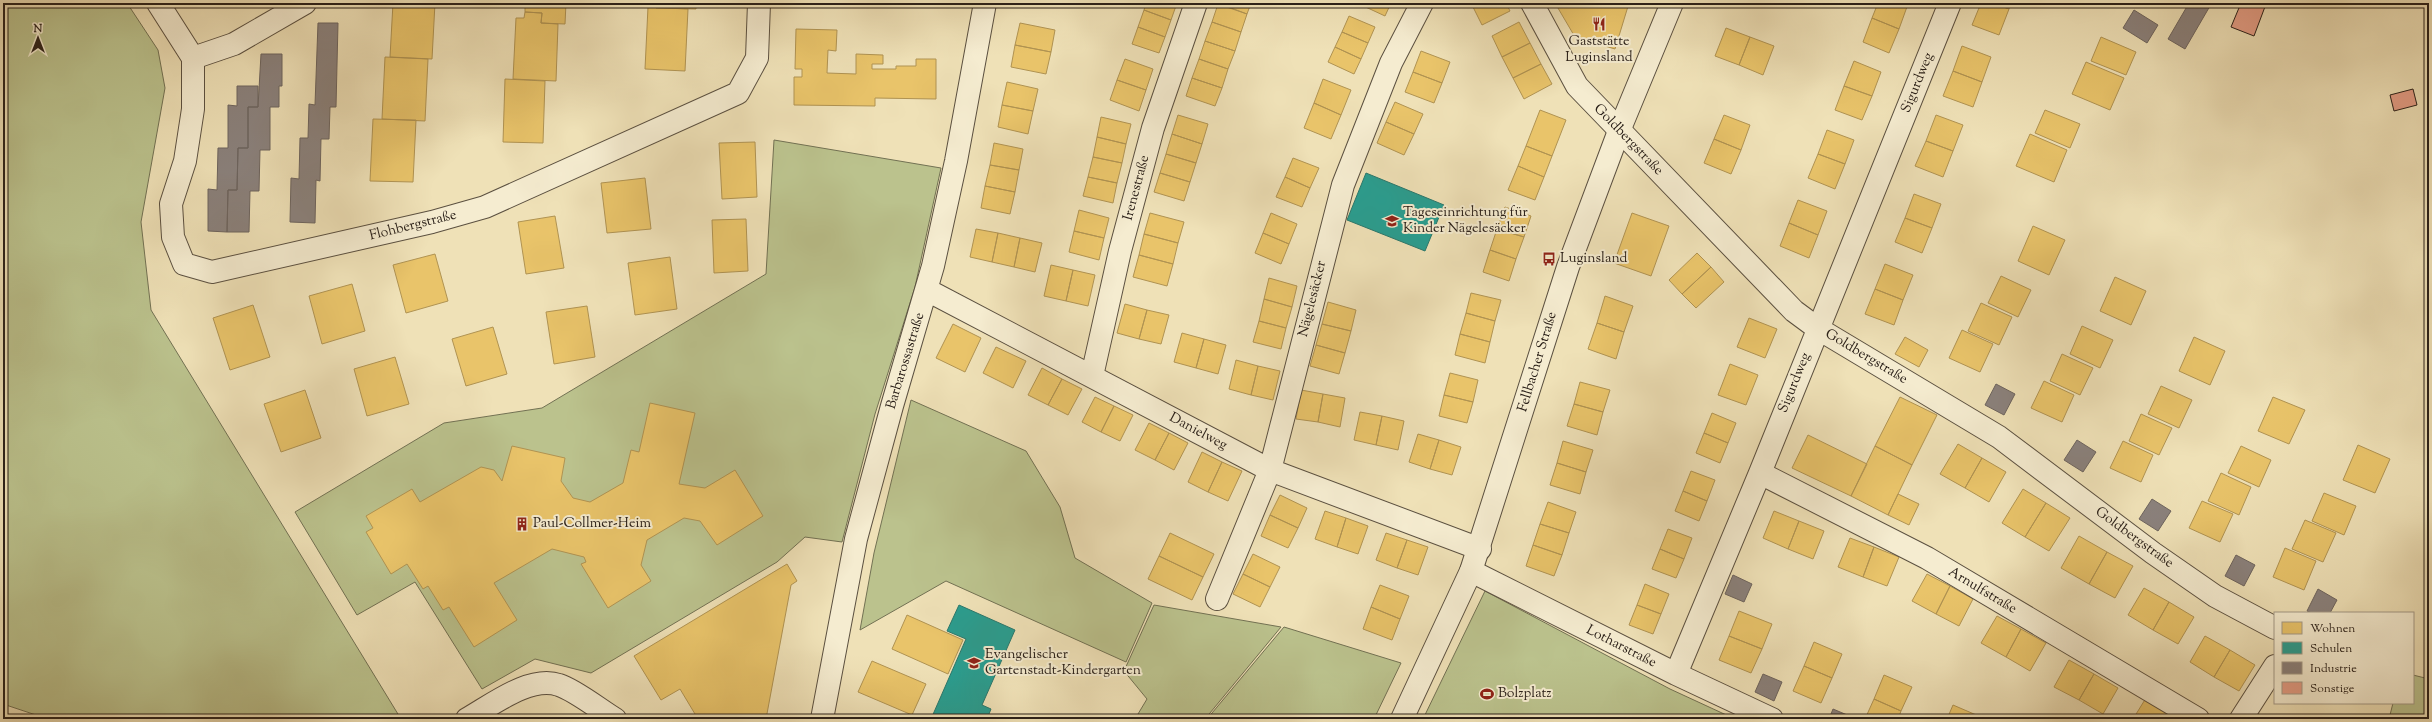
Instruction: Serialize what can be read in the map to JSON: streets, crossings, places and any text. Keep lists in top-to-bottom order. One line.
{"streets":{"street":["Sigurdweg","Goldbergstraße","Irenestraße","Flohbergstraße","Nägelesäcker","Barbarossastraße","Fellbacher Straße","Danielweg","Arnulfstraße","Lotharstraße"]},"crossings":[["Sigurdweg","Goldbergstraße"],["Sigurdweg","Arnulfstraße"],["Sigurdweg","Lotharstraße"],["Goldbergstraße","Fellbacher Straße"],["Irenestraße","Danielweg"],["Nägelesäcker","Danielweg"],["Barbarossastraße","Danielweg"],["Fellbacher Straße","Danielweg"],["Fellbacher Straße","Lotharstraße"]],"places":{"restaurant":["Gaststätte Luginsland"],"school or university":["Tageseinrichtung für Kinder Nägelesäcker","Evangelischer Gartenstadt-Kindergarten"],"bus stop":["Luginsland"],"building":["Paul-Collmer-Heim"],"sports":["Bolzplatz"]},"legend":["Wohnen","Schulen","Industrie","Sonstige"],"north":"top"}
